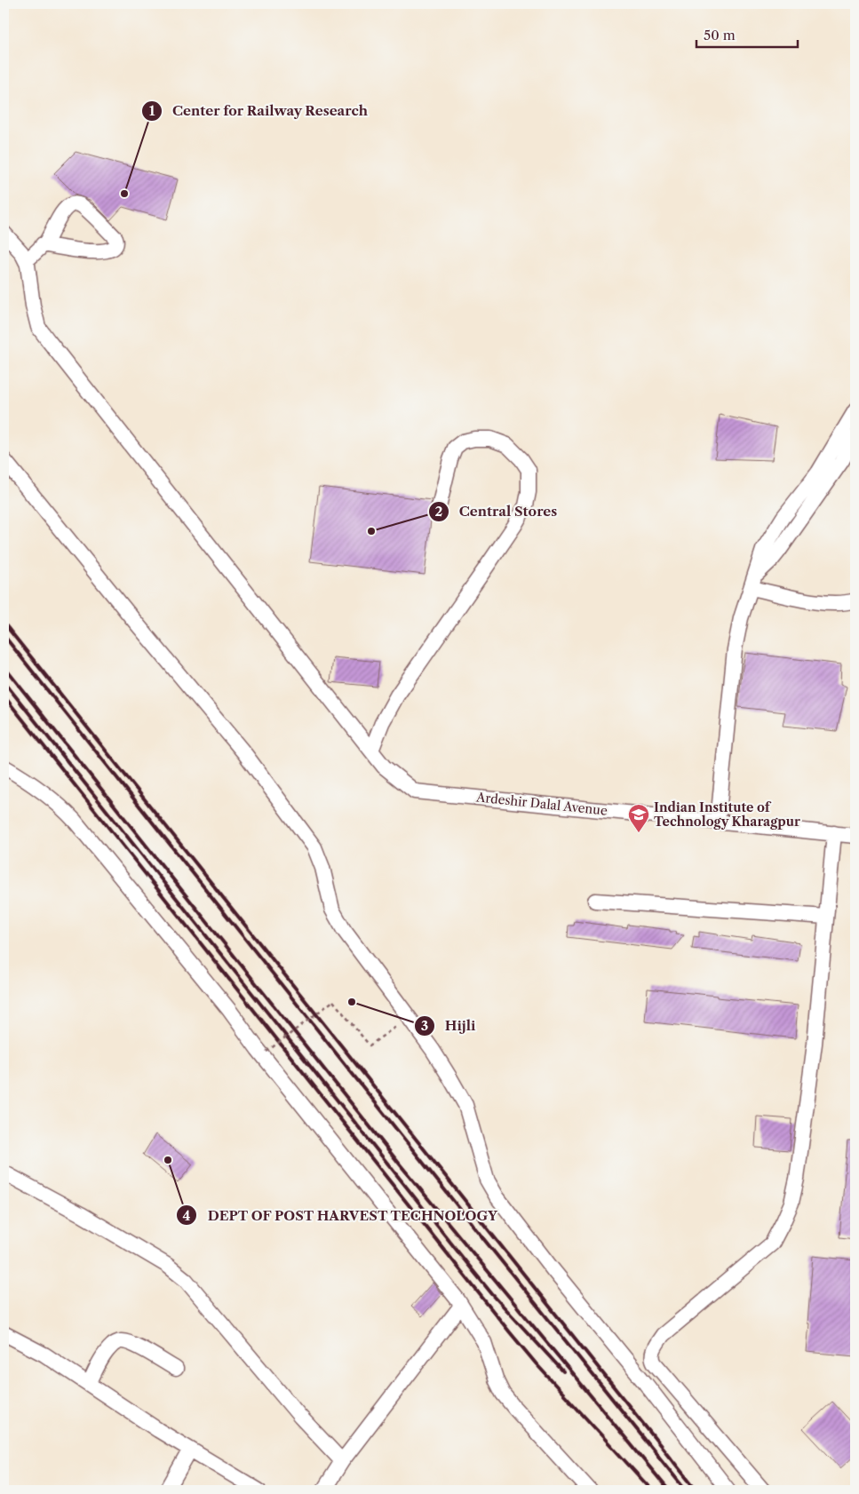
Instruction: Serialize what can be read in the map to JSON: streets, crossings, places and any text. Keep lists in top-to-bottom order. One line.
{"streets":{"street":["Ardeshir Dalal Avenue"]},"places":{"other":["Center for Railway Research","Central Stores","Hijli","DEPT OF POST HARVEST TECHNOLOGY"],"school or university":["Indian Institute of Technology Kharagpur"]},"scale_bar":"50 m"}
